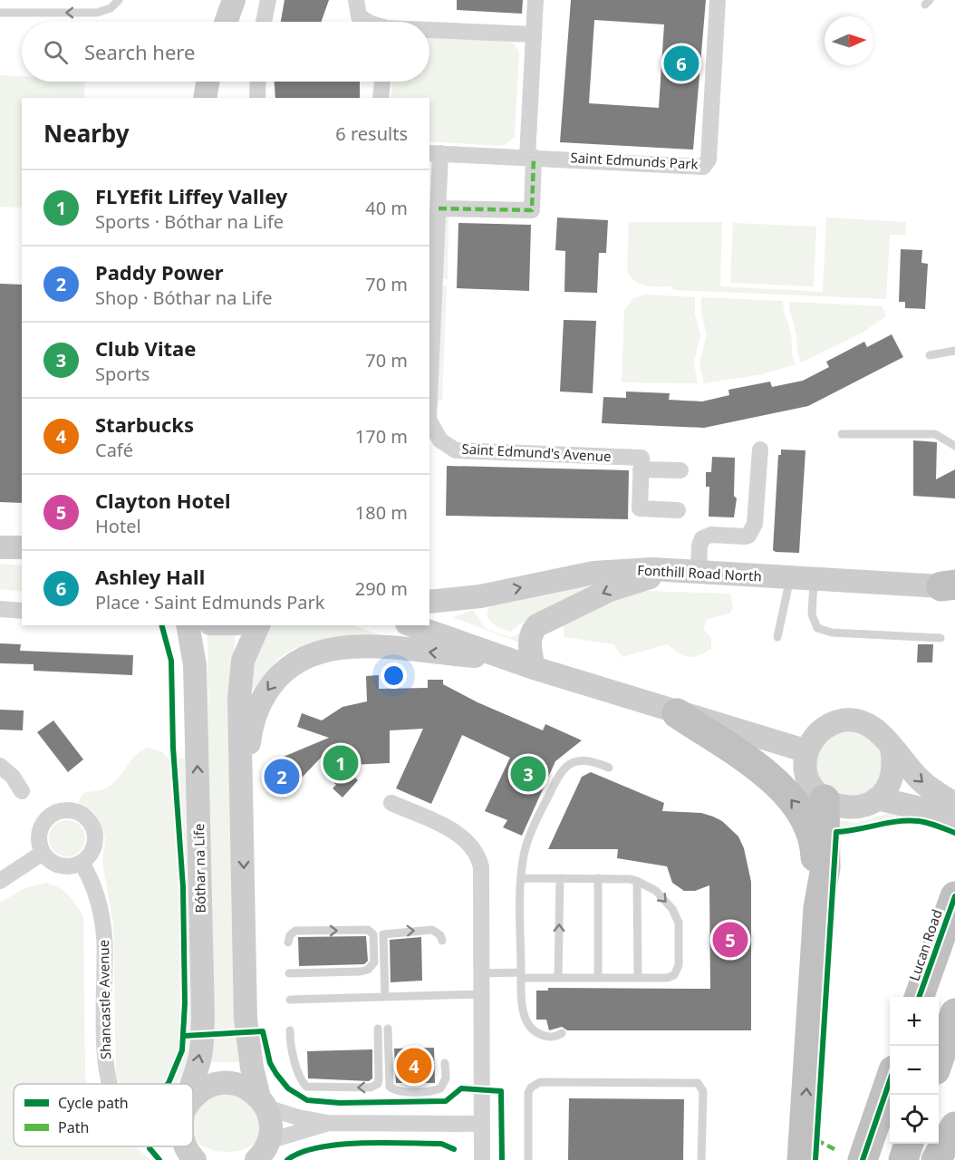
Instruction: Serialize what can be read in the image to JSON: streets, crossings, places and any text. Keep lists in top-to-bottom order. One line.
{"streets":{"highway":["Lucan Road"],"main road":["Fonthill Road North","Bóthar na Life"],"street":["Saint Edmunds Park","Saint Edmund's Avenue","Shancastle Avenue"]},"crossings":[["Saint Edmunds Park","Saint Edmund's Avenue"]],"legend":["Cycle path","Path"],"north":"right","page":{"search":"Search here","pins":["6","1","3","2","5","4"],"heading":["Nearby","6 results"],"list":[{"mark":"1","name":"FLYEfit Liffey Valley","note":"Sports · Bóthar na Life","value":"40 m"},{"mark":"2","name":"Paddy Power","note":"Shop · Bóthar na Life","value":"70 m"},{"mark":"3","name":"Club Vitae","note":"Sports","value":"70 m"},{"mark":"4","name":"Starbucks","note":"Café","value":"170 m"},{"mark":"5","name":"Clayton Hotel","note":"Hotel","value":"180 m"},{"mark":"6","name":"Ashley Hall","note":"Place · Saint Edmunds Park","value":"290 m"}],"map_buttons":["+","−"]}}
